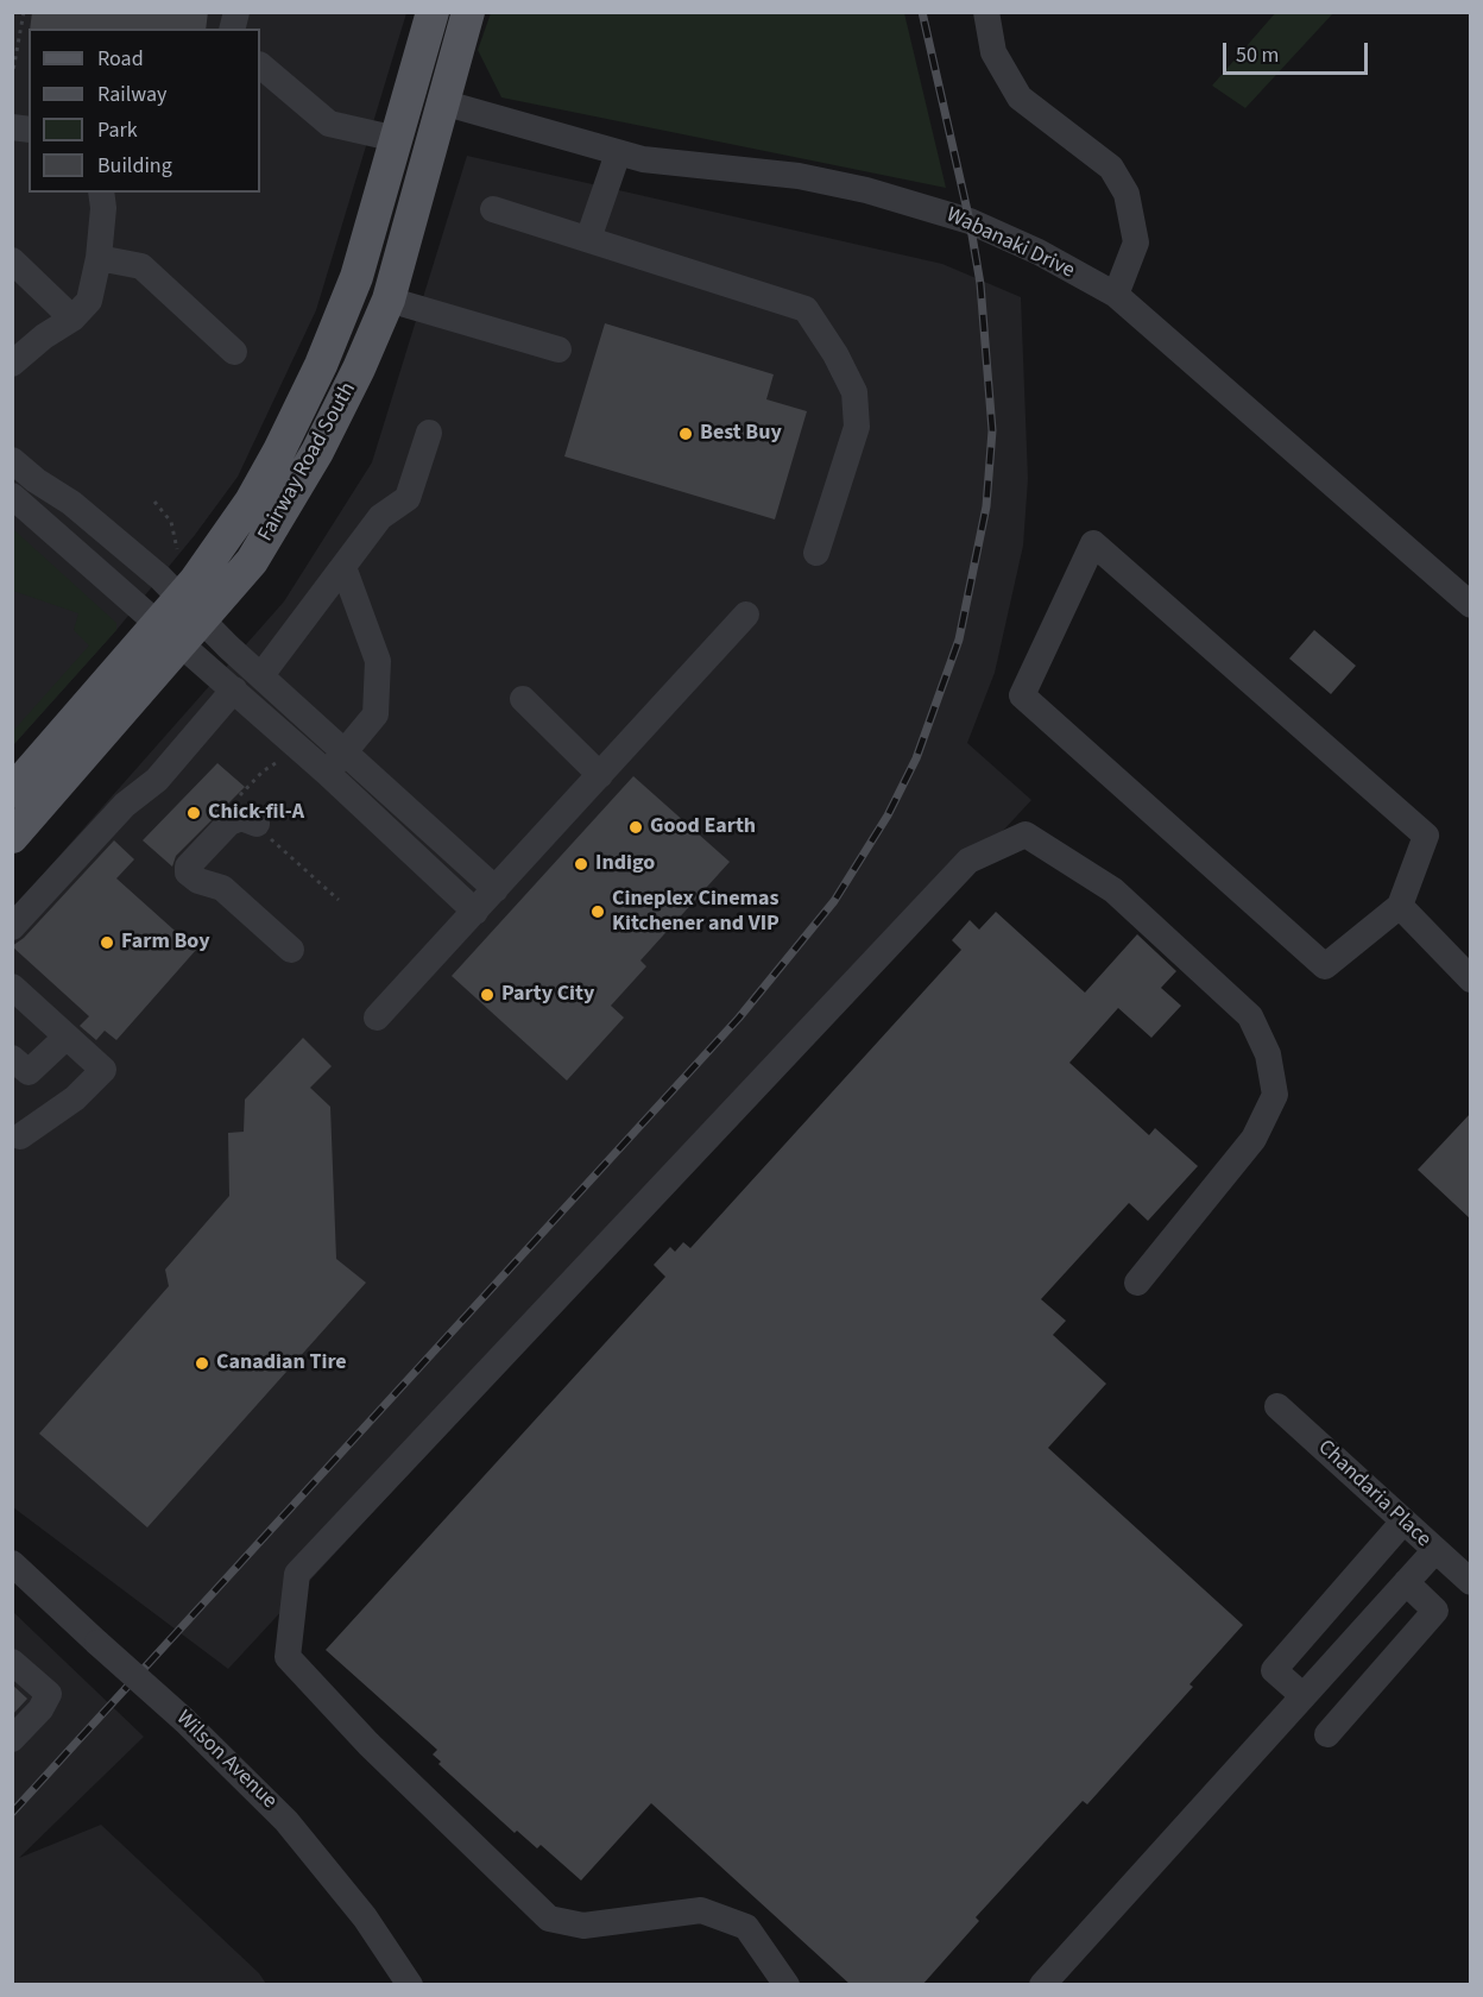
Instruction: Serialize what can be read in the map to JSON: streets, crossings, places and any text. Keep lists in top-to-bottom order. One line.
{"streets":{"main road":["Fairway Road South"],"street":["Wabanaki Drive","Chandaria Place","Wilson Avenue"]},"crossings":[["Wabanaki Drive","Fairway Road South"]],"places":["Best Buy","Chick-fil-A","Good Earth","Indigo","Cineplex Cinemas Kitchener and VIP","Farm Boy","Party City","Canadian Tire"],"legend":["Road","Railway","Park","Building"],"scale_bar":"50 m"}
